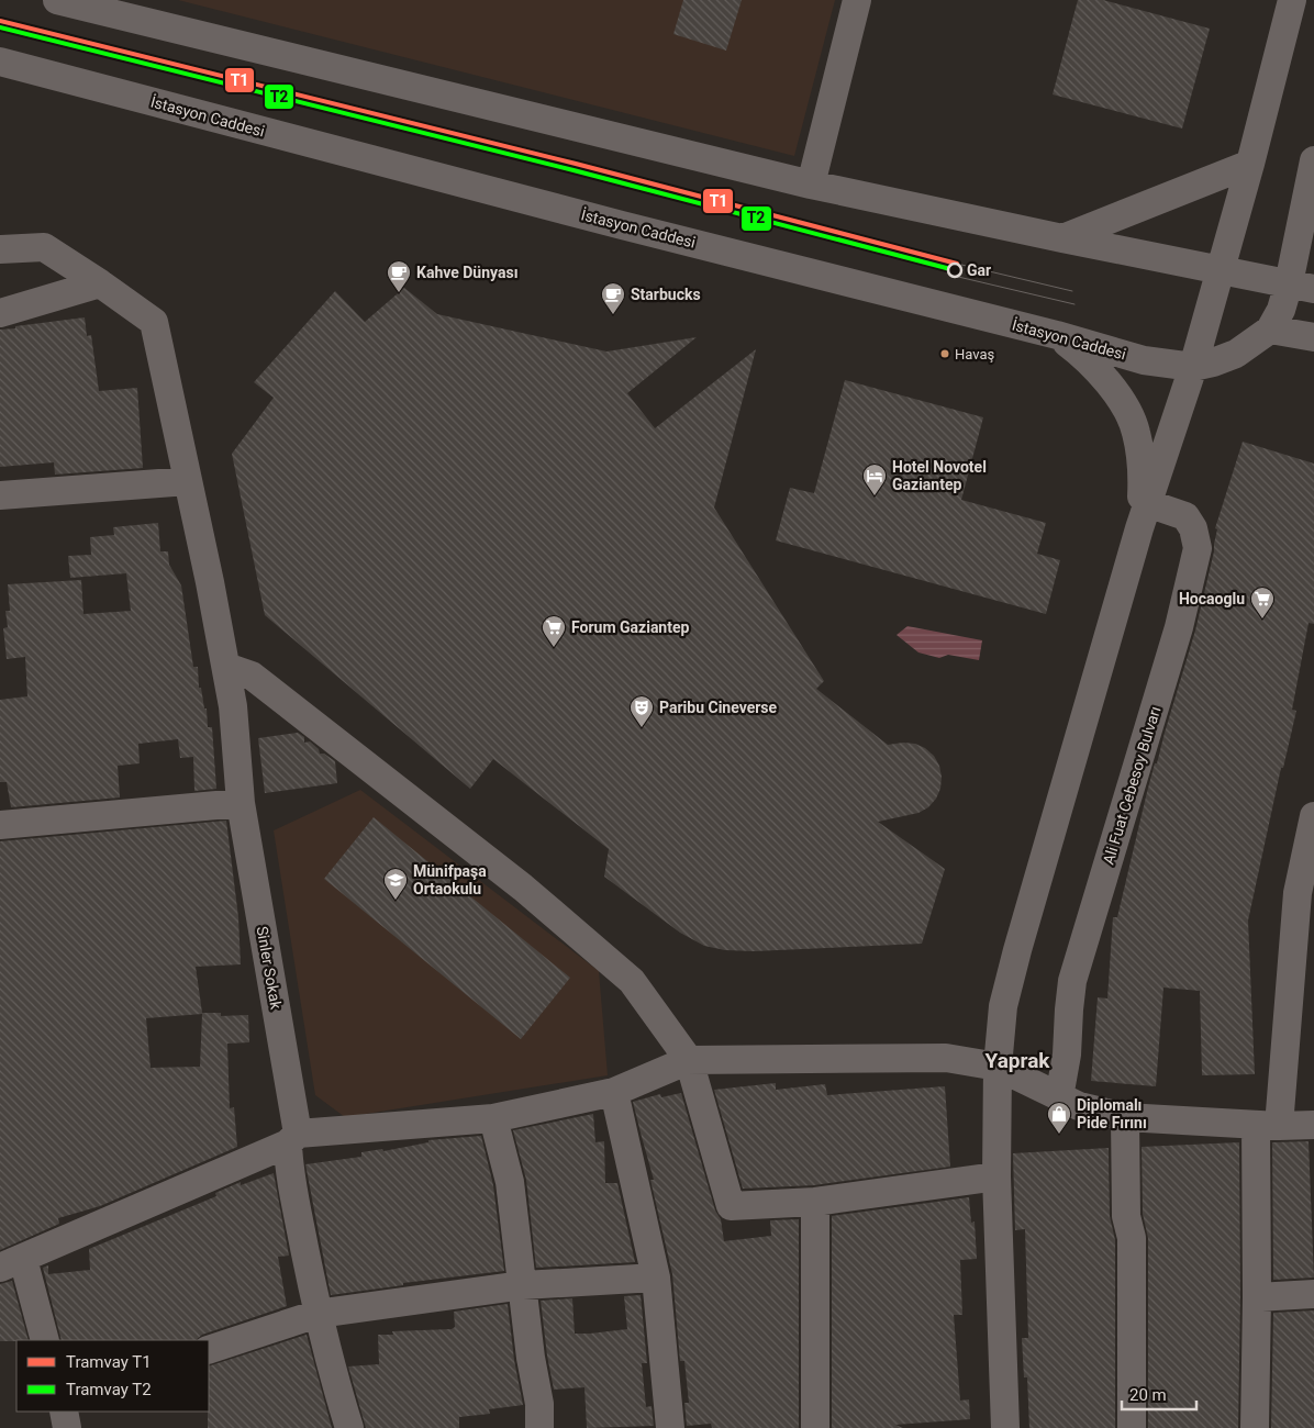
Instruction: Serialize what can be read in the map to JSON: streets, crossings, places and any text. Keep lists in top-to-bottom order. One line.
{"streets":{"street":["İstasyon Caddesi","Ali Fuat Cebesoy Bulvarı","Sinler Sokak"]},"districts":["Yaprak"],"places":{"other":["Gar","Havaş"],"cafe":["Kahve Dünyası","Starbucks"],"hotel":["Hotel Novotel Gaziantep"],"supermarket":["Hocaoglu","Forum Gaziantep"],"theatre":["Paribu Cineverse"],"school or university":["Münifpaşa Ortaokulu"],"shop":["Diplomalı Pide Fırını"]},"lines":["tram line T1","tram line T2"],"legend":["Tramvay T1","Tramvay T2"],"scale_bar":"20 m"}
